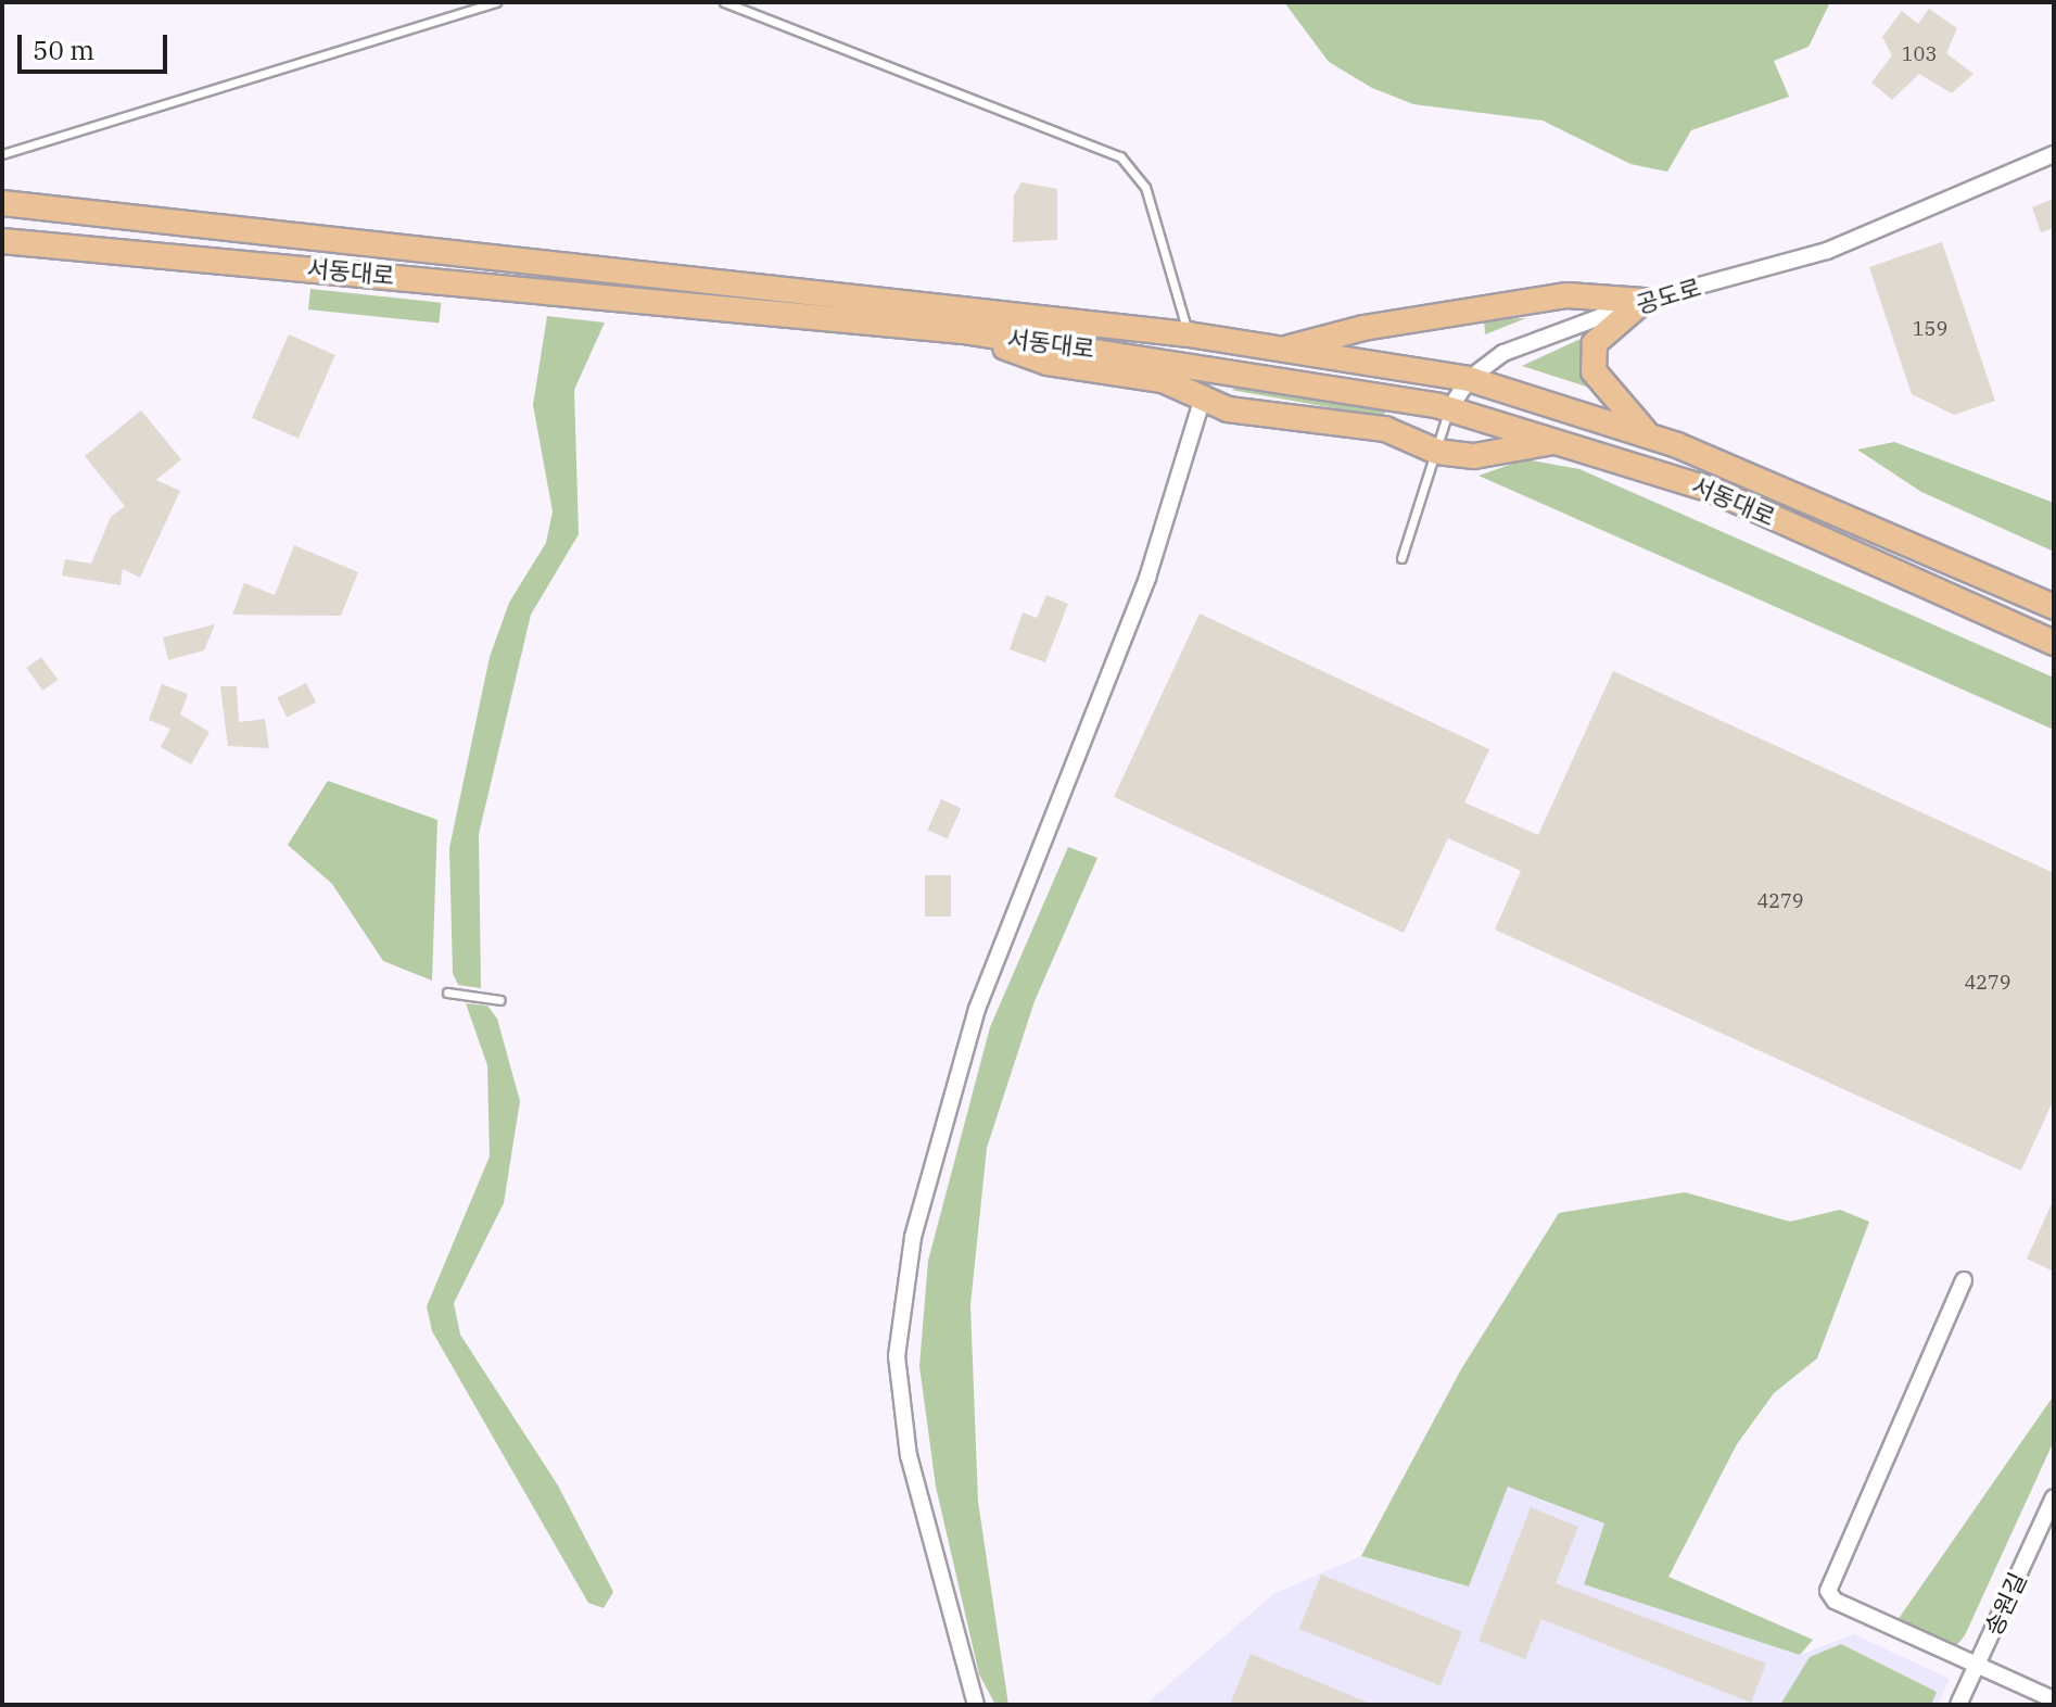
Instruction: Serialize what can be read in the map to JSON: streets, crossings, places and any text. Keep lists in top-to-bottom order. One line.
{"streets":{"main road":["서동대로"],"street":["공도로","송원길"]},"crossings":[["서동대로","공도로"]],"house_numbers":["103","159","4279","4279"],"scale_bar":"50 m"}
